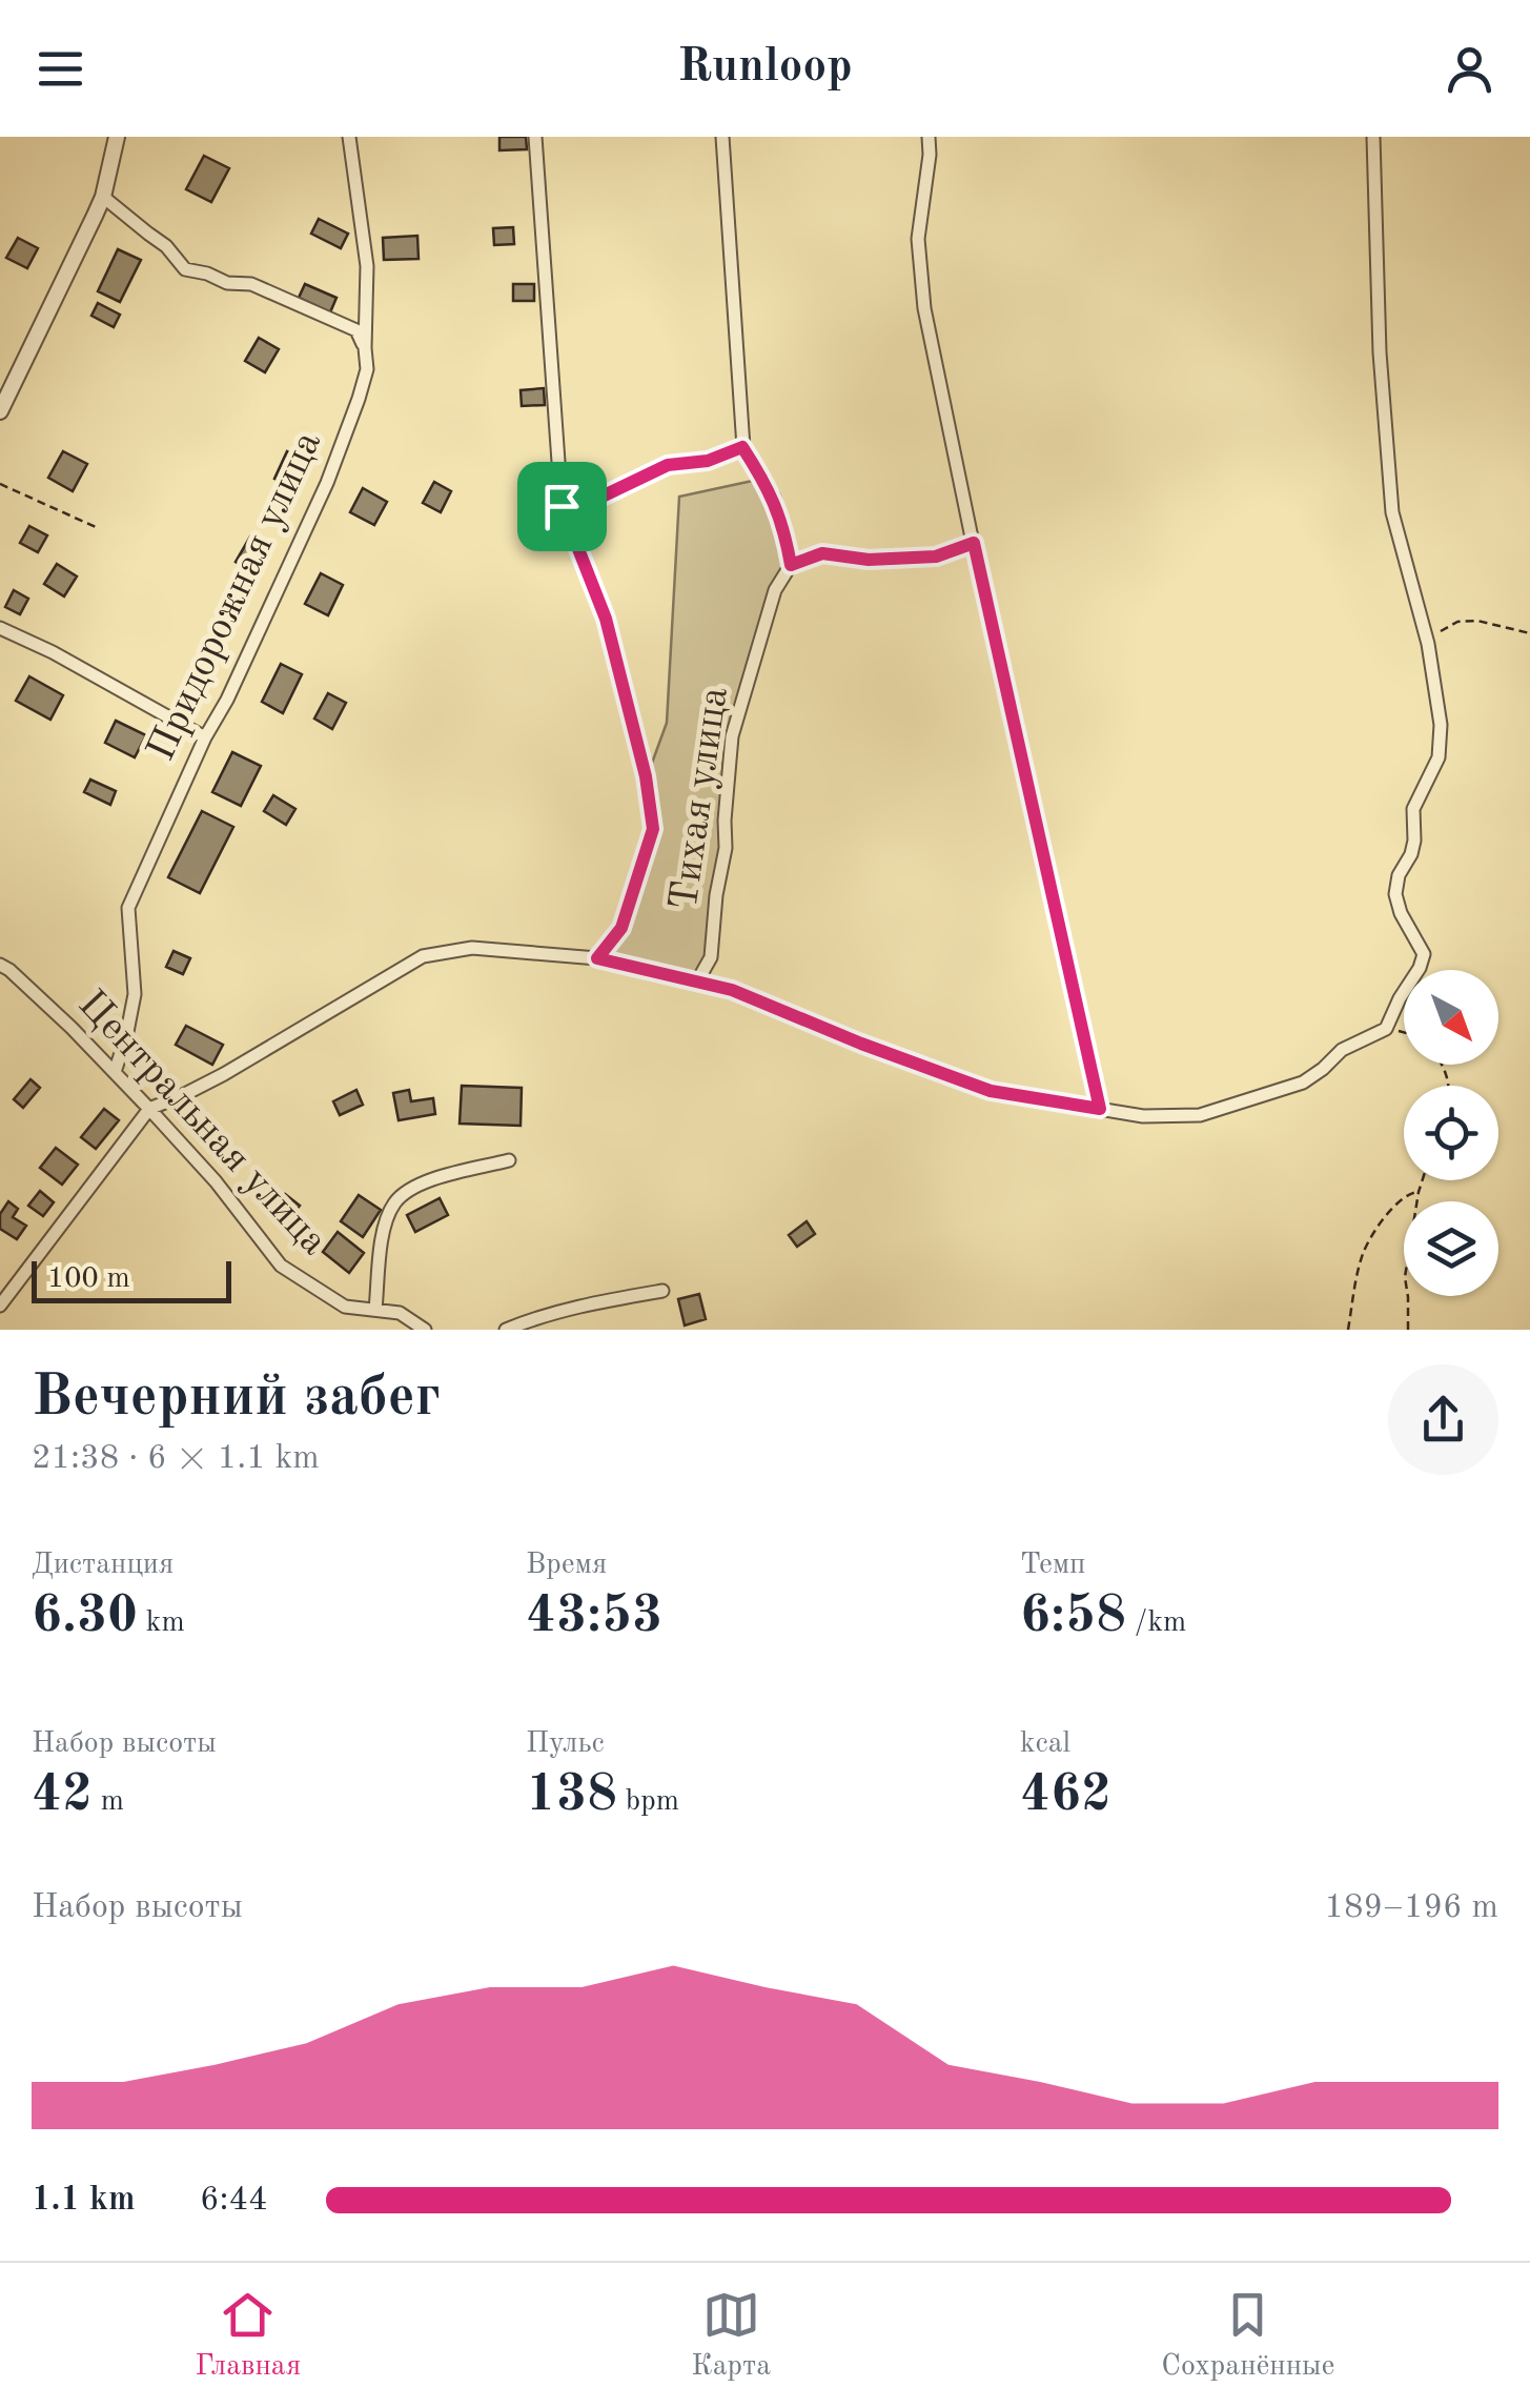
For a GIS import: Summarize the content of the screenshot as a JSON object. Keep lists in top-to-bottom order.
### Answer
{
  "streets": {
    "street": ["Придорожная улица", "Тихая улица", "Центральная улица"]
  },
  "crossings": [
    ["Придорожная улица", "Центральная улица"]
  ],
  "scale_bar": "100 m",
  "north": "bottom right",
  "page": {
    "header": "Runloop",
    "scale": "100 m",
    "heading": ["Вечерний забег", "21:38 · 6 × 1.1 km"],
    "stats": [
      ["Дистанция", "6.30 km"],
      ["Время", "43:53"],
      ["Темп", "6:58 /km"],
      ["Набор высоты", "42 m"],
      ["Пульс", "138 bpm"],
      ["kcal", "462"]
    ],
    "chart": ["Набор высоты", "189–196 m"],
    "list": [
      {
        "name": "1.1 km",
        "note": "6:44"
      }
    ],
    "tabs": ["Главная", "Карта", "Сохранённые"]
  }
}
